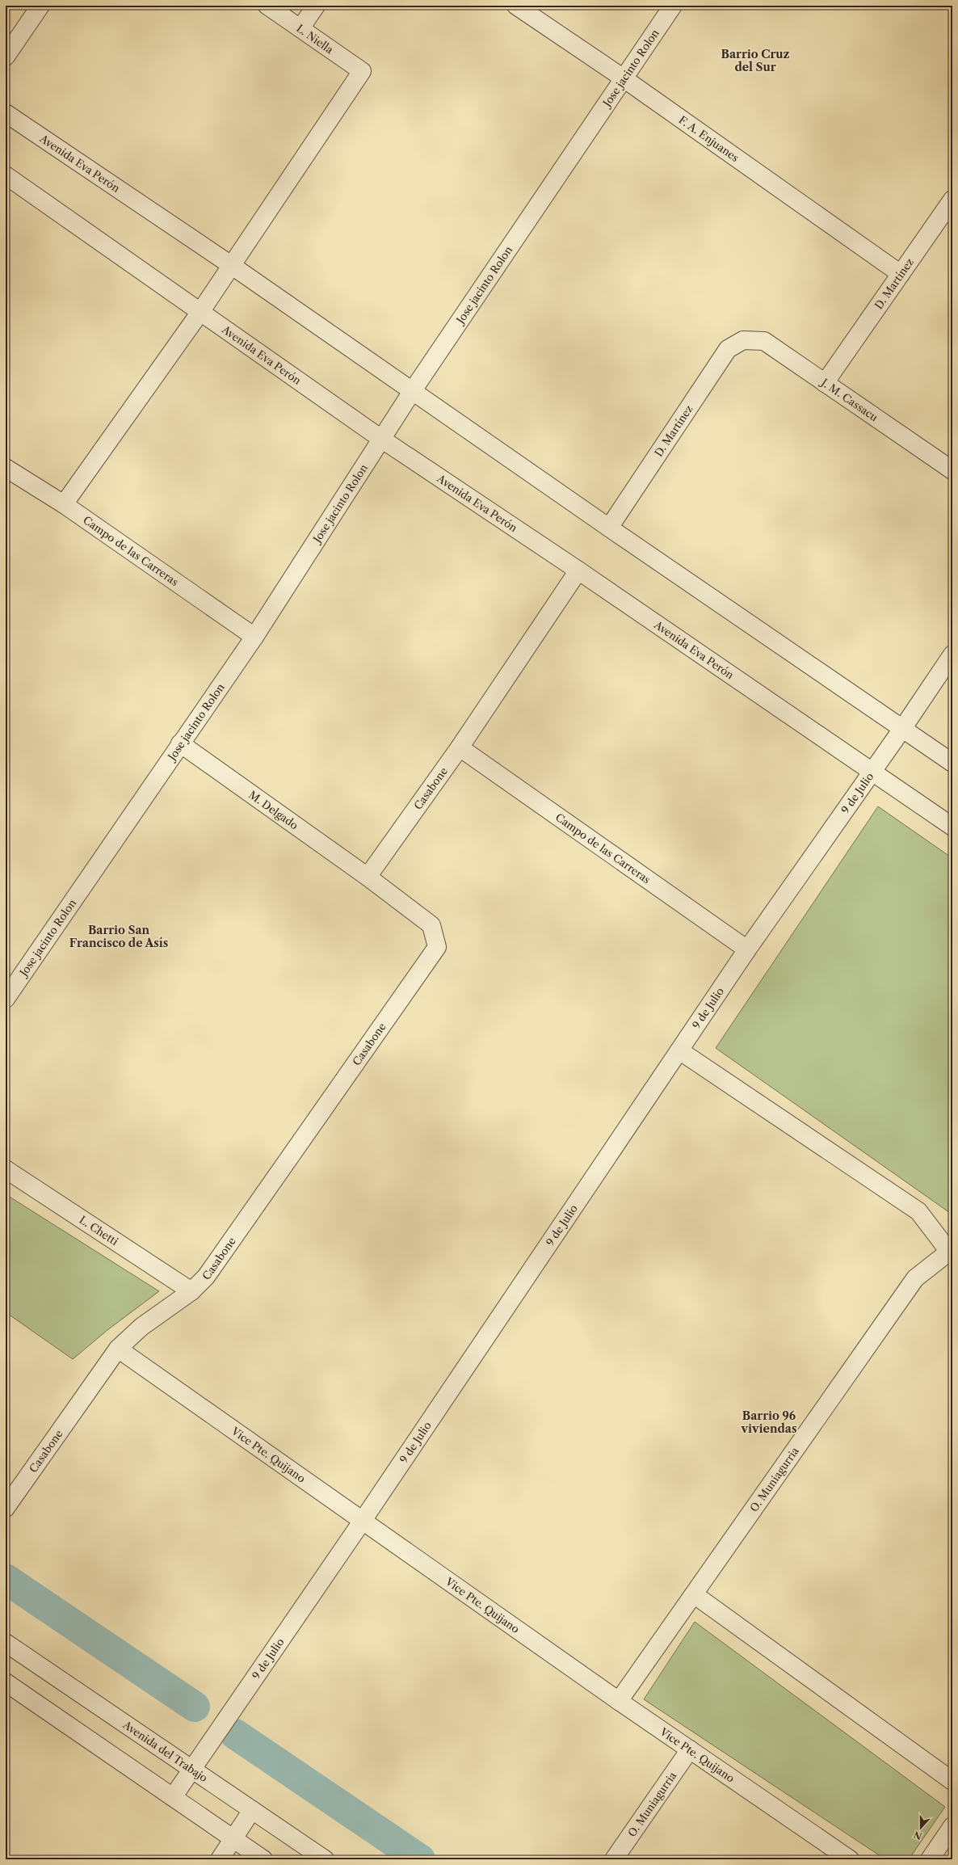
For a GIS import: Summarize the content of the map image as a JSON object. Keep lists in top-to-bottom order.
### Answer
{
  "streets": {
    "street": [
      "L. Niella",
      "Jose jacinto Rolon",
      "F. A. Enjuanes",
      "Avenida Eva Perón",
      "D. Martínez",
      "J. M. Cassacu",
      "Campo de las Carreras",
      "Casabone",
      "9 de Julio",
      "M. Delgado",
      "L. Chetti",
      "Vice Pte. Quijano",
      "O. Muniagurria",
      "Avenida del Trabajo"
    ]
  },
  "crossings": [
    ["L. Niella", "Avenida Eva Perón"],
    ["Jose jacinto Rolon", "F. A. Enjuanes"],
    ["Jose jacinto Rolon", "Avenida Eva Perón"],
    ["Jose jacinto Rolon", "Campo de las Carreras"],
    ["Jose jacinto Rolon", "M. Delgado"],
    ["F. A. Enjuanes", "D. Martínez"],
    ["Avenida Eva Perón", "D. Martínez"],
    ["Avenida Eva Perón", "Casabone"],
    ["Avenida Eva Perón", "9 de Julio"],
    ["D. Martínez", "J. M. Cassacu"],
    ["Campo de las Carreras", "Casabone"],
    ["Campo de las Carreras", "9 de Julio"],
    ["Casabone", "M. Delgado"],
    ["Casabone", "L. Chetti"],
    ["Casabone", "Vice Pte. Quijano"],
    ["9 de Julio", "Vice Pte. Quijano"],
    ["9 de Julio", "Avenida del Trabajo"],
    ["Vice Pte. Quijano", "O. Muniagurria"]
  ],
  "districts": ["Barrio Cruz del Sur", "Barrio San Francisco de Asís", "Barrio 96 viviendas"],
  "north": "bottom"
}
